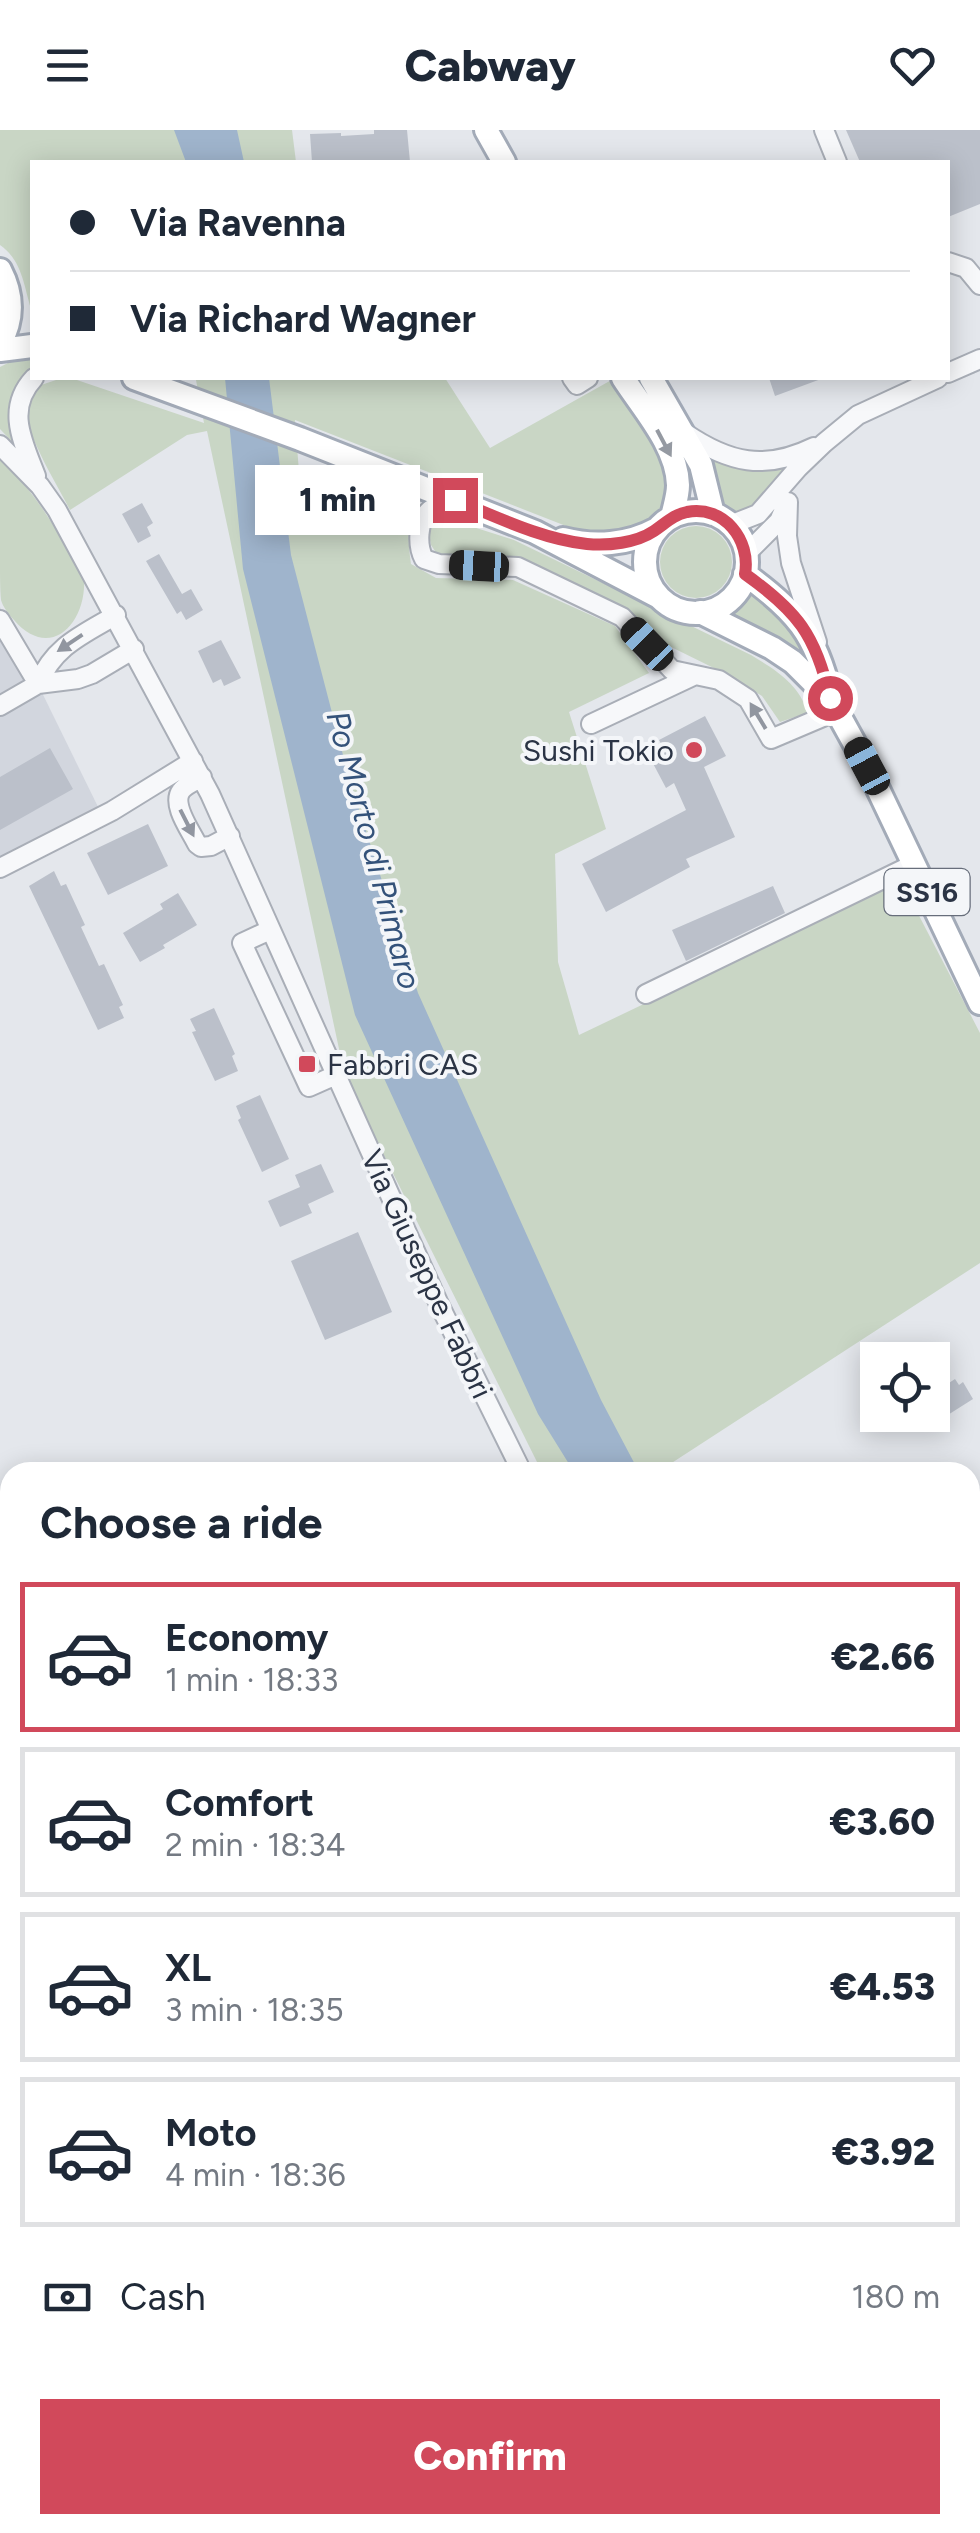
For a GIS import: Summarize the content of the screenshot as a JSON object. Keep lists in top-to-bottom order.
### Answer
{
  "streets": {
    "main road": ["SS16"],
    "street": ["Via Giuseppe Fabbri"]
  },
  "water": ["Po Morto di Primaro"],
  "places": {
    "other": ["Sushi Tokio"],
    "transit": ["Fabbri CAS"]
  },
  "page": {
    "header": "Cabway",
    "banner": ["Via Ravenna", "Via Richard Wagner"],
    "bubble": "1 min",
    "heading": "Choose a ride",
    "list": [
      {
        "name": "Economy",
        "note": "1 min · 18:33",
        "value": "€2.66"
      },
      {
        "name": "Comfort",
        "note": "2 min · 18:34",
        "value": "€3.60"
      },
      {
        "name": "XL",
        "note": "3 min · 18:35",
        "value": "€4.53"
      },
      {
        "name": "Moto",
        "note": "4 min · 18:36",
        "value": "€3.92"
      }
    ],
    "pay": ["Cash", "180 m"],
    "buttons": "Confirm"
  }
}
